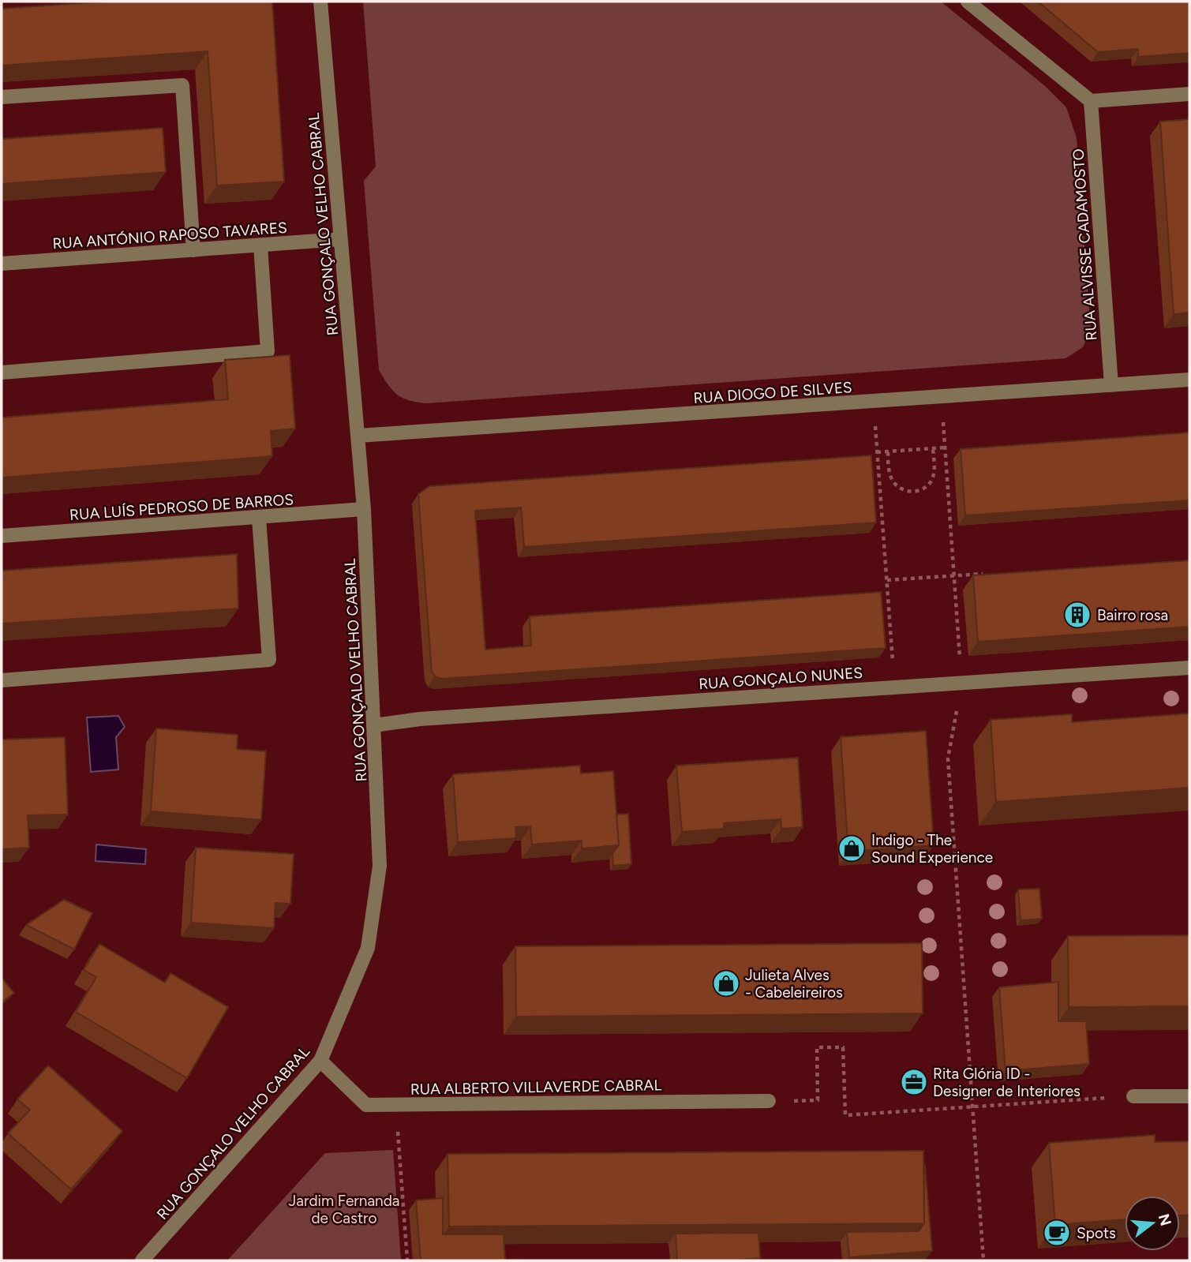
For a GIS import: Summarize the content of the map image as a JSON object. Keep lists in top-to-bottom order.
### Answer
{
  "streets": {
    "street": [
      "RUA GONÇALO VELHO CABRAL",
      "RUA ANTÓNIO RAPOSO TAVARES",
      "RUA ALVISSE CADAMOSTO",
      "RUA DIOGO DE SILVES",
      "RUA LUÍS PEDROSO DE BARROS",
      "RUA GONÇALO NUNES",
      "RUA ALBERTO VILLAVERDE CABRAL"
    ]
  },
  "crossings": [
    ["RUA GONÇALO VELHO CABRAL", "RUA ANTÓNIO RAPOSO TAVARES"],
    ["RUA GONÇALO VELHO CABRAL", "RUA DIOGO DE SILVES"],
    ["RUA GONÇALO VELHO CABRAL", "RUA LUÍS PEDROSO DE BARROS"],
    ["RUA GONÇALO VELHO CABRAL", "RUA GONÇALO NUNES"],
    ["RUA GONÇALO VELHO CABRAL", "RUA ALBERTO VILLAVERDE CABRAL"],
    ["RUA ALVISSE CADAMOSTO", "RUA DIOGO DE SILVES"]
  ],
  "parks": ["Jardim Fernanda de Castro"],
  "places": {
    "building": ["Bairro rosa"],
    "shop": ["Indigo - The Sound Experience", "Julieta Alves - Cabeleireiros"],
    "office": ["Rita Glória ID - Designer de Interiores"],
    "cafe": ["Spots"]
  },
  "north": "right"
}
